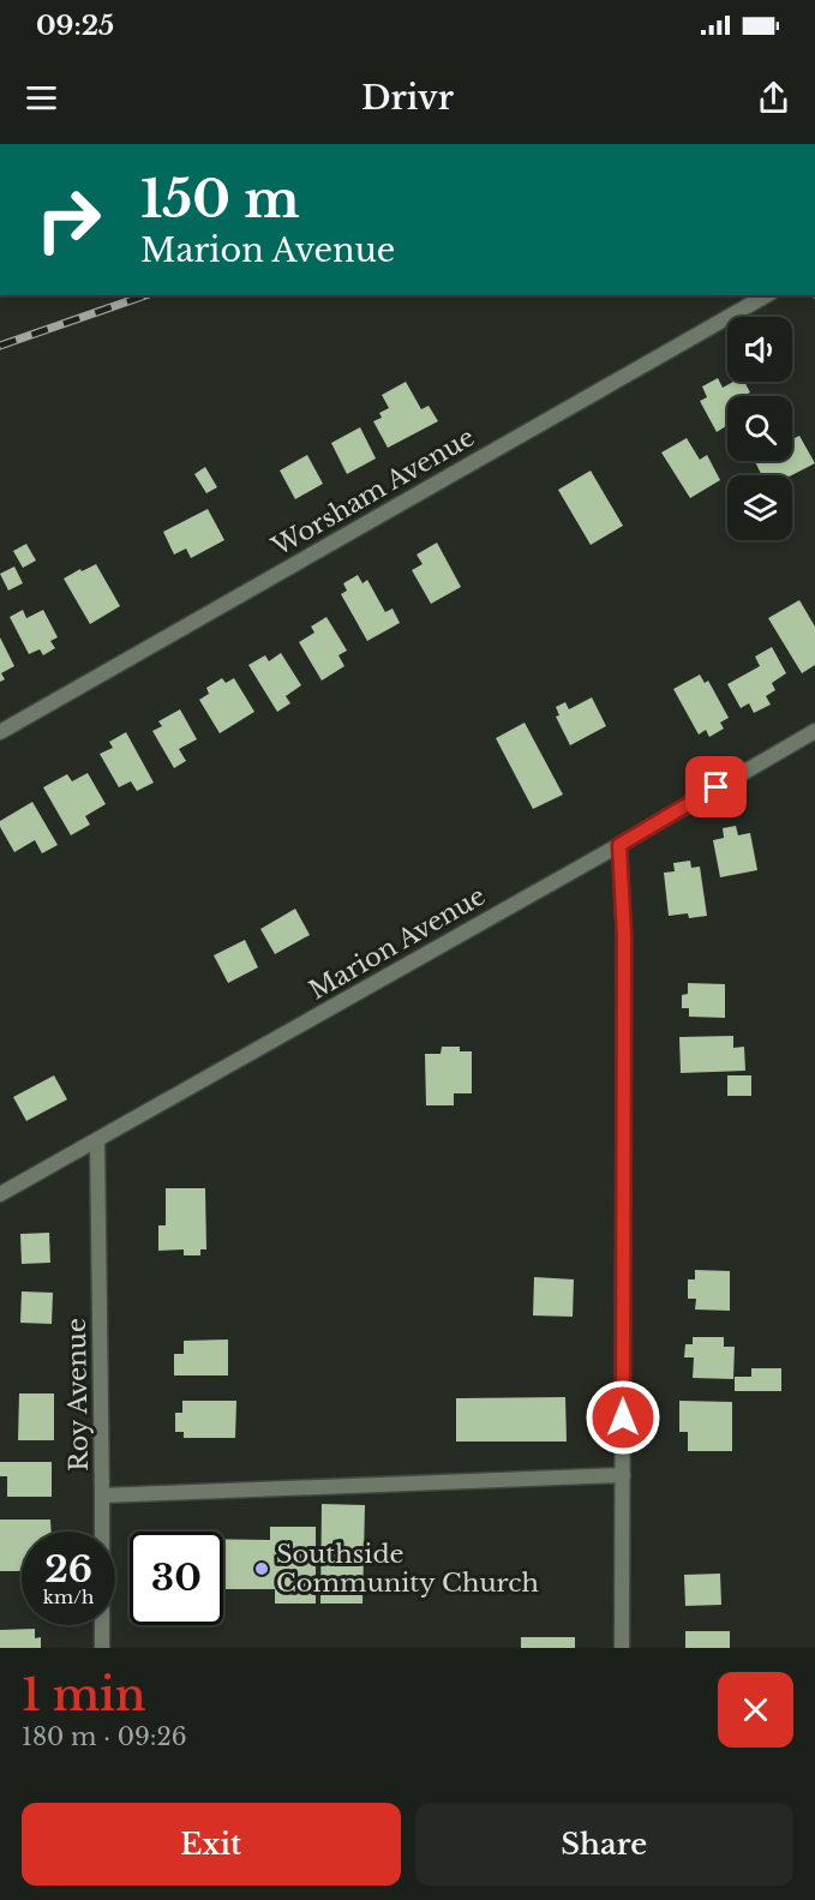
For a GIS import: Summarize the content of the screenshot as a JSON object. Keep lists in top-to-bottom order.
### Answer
{
  "streets": {
    "street": ["Worsham Avenue", "Marion Avenue", "Roy Avenue"]
  },
  "crossings": [
    ["Marion Avenue", "Roy Avenue"]
  ],
  "places": ["Southside Community Church"],
  "page": {
    "status": "09:25",
    "header": "Drivr",
    "turn": ["150 m", "Marion Avenue"],
    "speed": "26 km/h",
    "limit": "30",
    "heading": ["1 min", "180 m · 09:26"],
    "buttons": ["Exit", "Share"]
  }
}
